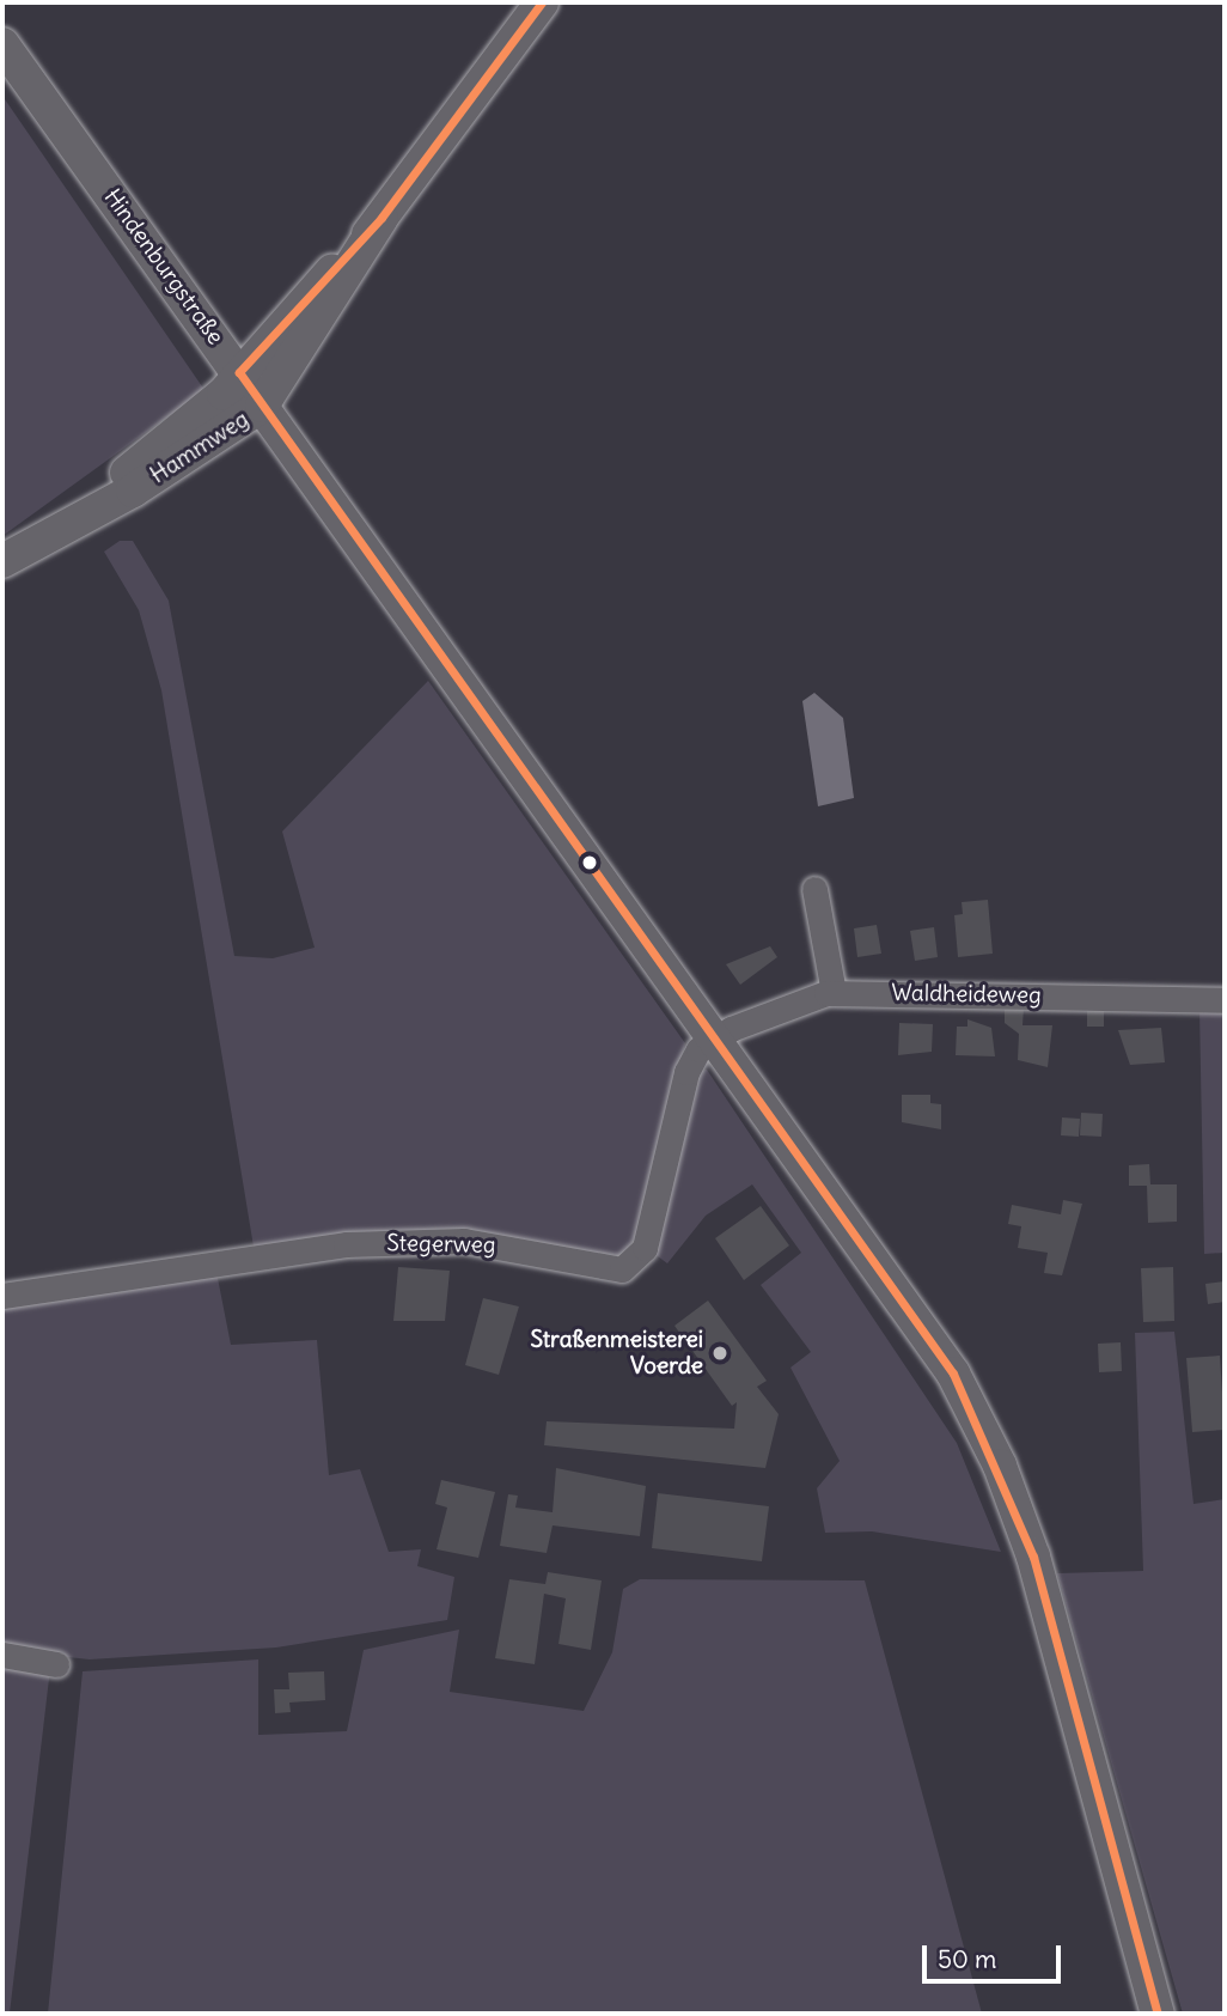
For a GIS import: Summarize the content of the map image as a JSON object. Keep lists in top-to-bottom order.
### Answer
{
  "streets": {
    "main road": ["Hindenburgstraße", "Hammweg"],
    "street": ["Waldheideweg", "Stegerweg"]
  },
  "crossings": [
    ["Hindenburgstraße", "Hammweg"],
    ["Hindenburgstraße", "Waldheideweg"],
    ["Hindenburgstraße", "Stegerweg"],
    ["Waldheideweg", "Stegerweg"]
  ],
  "places": ["Straßenmeisterei Voerde"],
  "scale_bar": "50 m"
}
